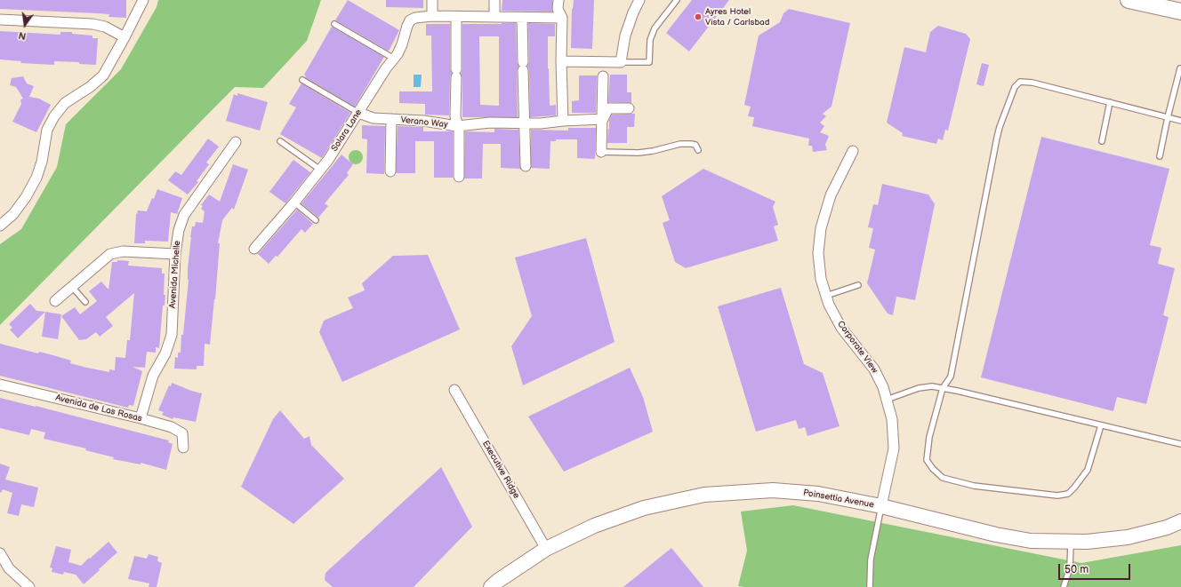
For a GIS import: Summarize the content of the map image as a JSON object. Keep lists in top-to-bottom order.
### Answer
{
  "streets": {
    "main road": ["Poinsettia Avenue"],
    "street": [
      "Verano Way",
      "Solara Lane",
      "Avenida Michelle",
      "Corporate View",
      "Avenida de Las Rosas",
      "Executive Ridge"
    ]
  },
  "crossings": [
    ["Verano Way", "Solara Lane"],
    ["Avenida Michelle", "Avenida de Las Rosas"],
    ["Corporate View", "Poinsettia Avenue"],
    ["Executive Ridge", "Poinsettia Avenue"]
  ],
  "places": ["Ayres Hotel Vista / Carlsbad"],
  "scale_bar": "50 m",
  "north": "bottom"
}
